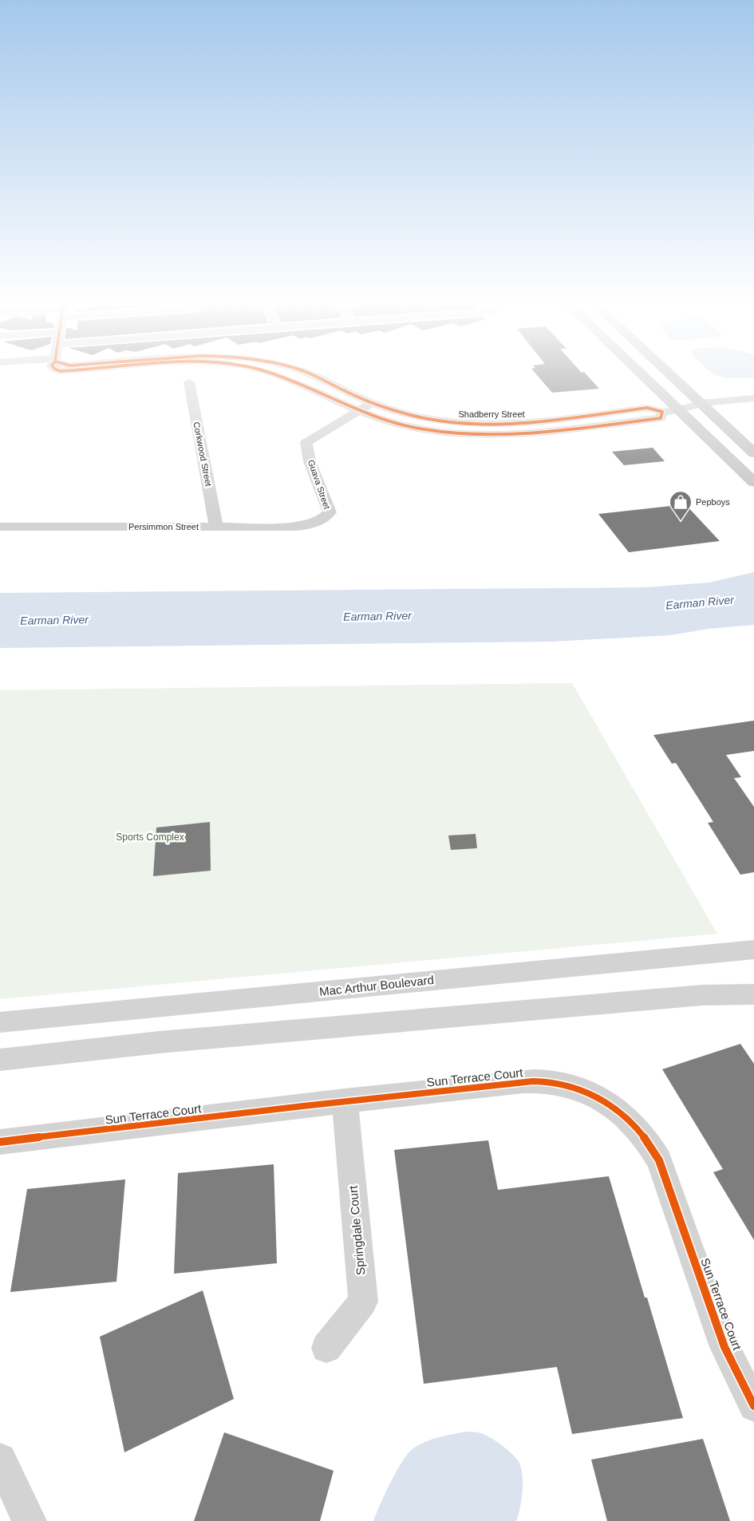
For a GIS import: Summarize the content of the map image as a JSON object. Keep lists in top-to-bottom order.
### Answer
{
  "streets": {
    "street": [
      "Shadberry Street",
      "Corkwood Street",
      "Guava Street",
      "Persimmon Street",
      "Mac Arthur Boulevard",
      "Sun Terrace Court",
      "Springdale Court"
    ]
  },
  "crossings": [
    ["Shadberry Street", "Guava Street"],
    ["Corkwood Street", "Persimmon Street"],
    ["Guava Street", "Persimmon Street"],
    ["Sun Terrace Court", "Springdale Court"]
  ],
  "water": ["Earman River"],
  "parks": ["Sports Complex"],
  "places": {
    "shop": ["Pepboys"]
  }
}
